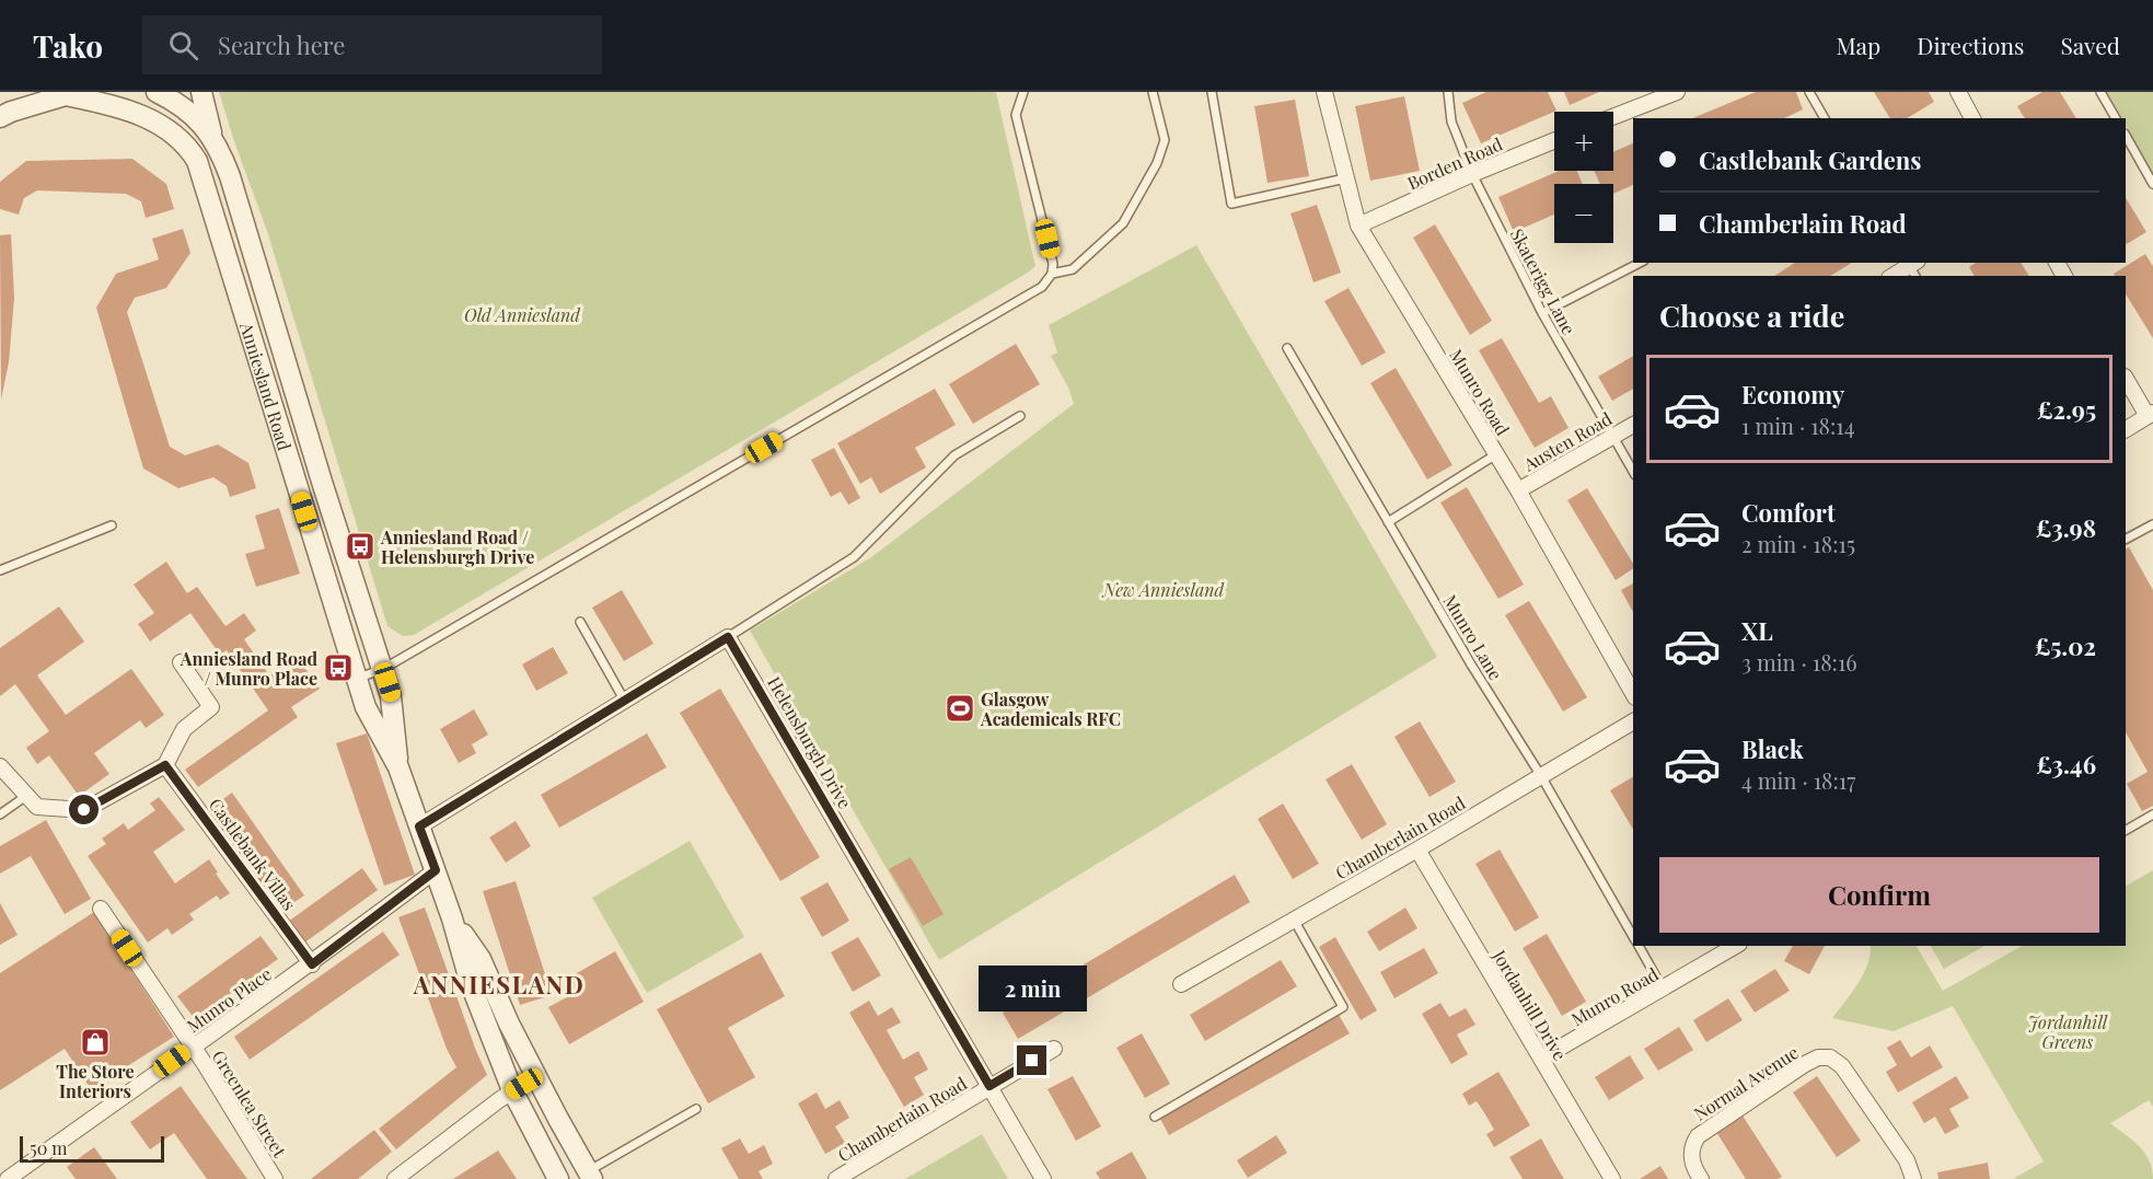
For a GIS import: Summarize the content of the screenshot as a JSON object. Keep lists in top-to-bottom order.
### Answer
{
  "streets": {
    "street": [
      "Borden Road",
      "Anniesland Road",
      "Munro Road",
      "Austen Road",
      "Helensburgh Drive",
      "Chamberlain Road",
      "Castlebank Villas",
      "Munro Place",
      "Jordanhill Drive",
      "Normal Avenue",
      "Greenlea Street"
    ],
    "lane": ["Skaterigg Lane", "Munro Lane"]
  },
  "crossings": [
    ["Borden Road", "Skaterigg Lane"],
    ["Borden Road", "Munro Road"],
    ["Skaterigg Lane", "Austen Road"],
    ["Anniesland Road", "Munro Place"],
    ["Munro Road", "Austen Road"],
    ["Munro Road", "Munro Lane"],
    ["Munro Road", "Jordanhill Drive"],
    ["Munro Lane", "Chamberlain Road"],
    ["Helensburgh Drive", "Chamberlain Road"],
    ["Chamberlain Road", "Jordanhill Drive"],
    ["Castlebank Villas", "Munro Place"],
    ["Munro Place", "Greenlea Street"]
  ],
  "districts": ["ANNIESLAND"],
  "parks": ["Old Anniesland", "New Anniesland", "Jordanhill Greens"],
  "places": {
    "bus stop": ["Anniesland Road / Helensburgh Drive", "Anniesland Road / Munro Place"],
    "sports": ["Glasgow Academicals RFC"],
    "shop": ["The Store Interiors"]
  },
  "scale_bar": "50 m",
  "page": {
    "header": "Tako",
    "search": "Search here",
    "nav": ["Map", "Directions", "Saved"],
    "map_buttons": ["+", "−"],
    "banner": ["Castlebank Gardens", "Chamberlain Road"],
    "heading": "Choose a ride",
    "list": [
      {
        "name": "Economy",
        "note": "1 min · 18:14",
        "value": "£2.95"
      },
      {
        "name": "Comfort",
        "note": "2 min · 18:15",
        "value": "£3.98"
      },
      {
        "name": "XL",
        "note": "3 min · 18:16",
        "value": "£5.02"
      },
      {
        "name": "Black",
        "note": "4 min · 18:17",
        "value": "£3.46"
      }
    ],
    "buttons": "Confirm",
    "bubble": "2 min",
    "scale": "50 m"
  }
}
